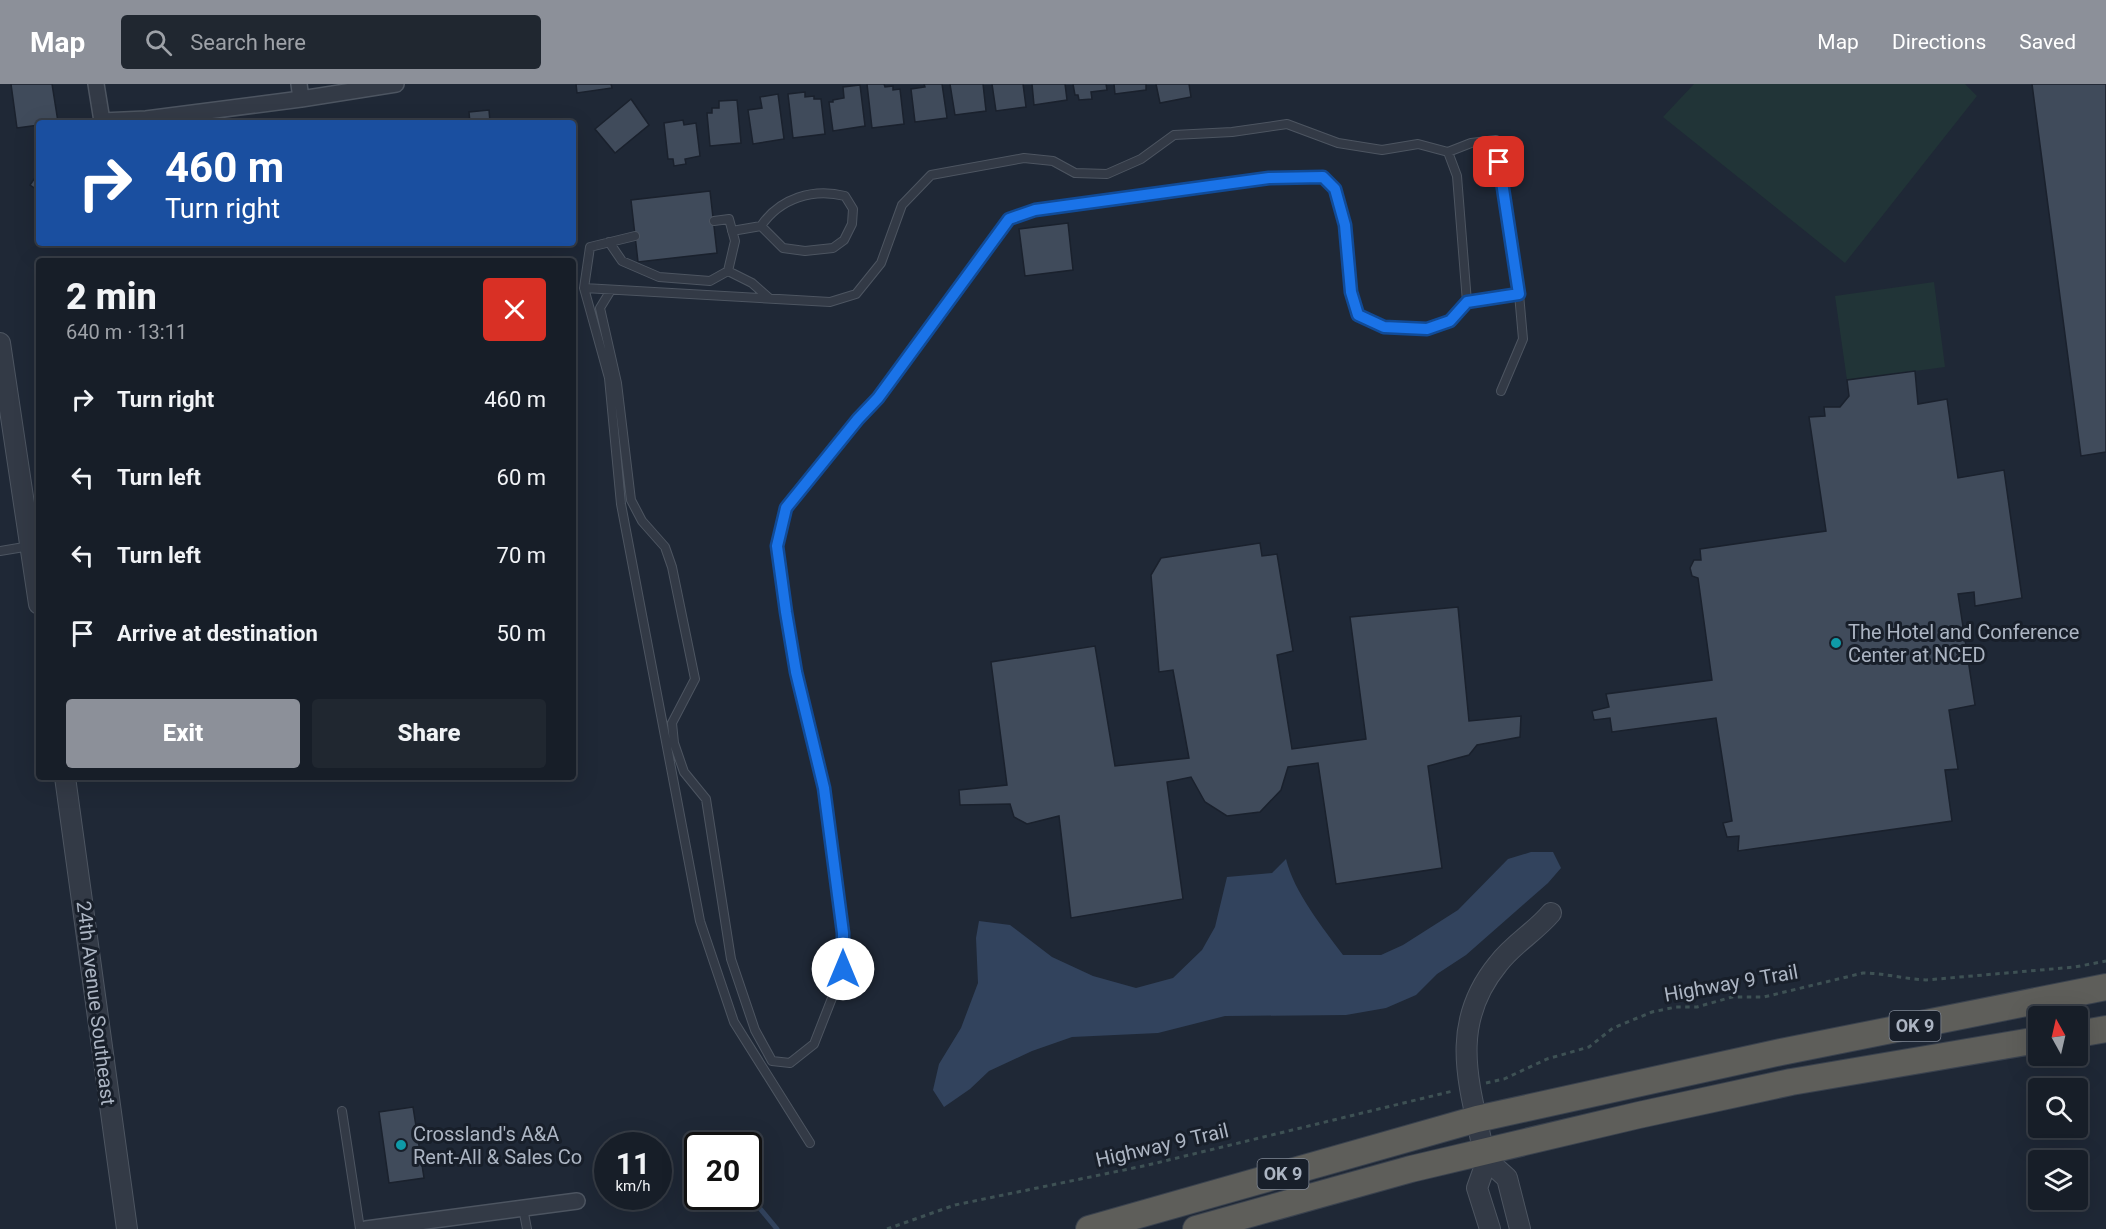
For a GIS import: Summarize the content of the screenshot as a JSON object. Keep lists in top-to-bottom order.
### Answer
{
  "streets": {
    "highway": ["OK 9"],
    "street": ["24th Avenue Southeast"],
    "path": ["Highway 9 Trail"]
  },
  "places": ["The Hotel and Conference Center at NCED", "Crossland's A&A Rent-All & Sales Co"],
  "north": "top",
  "page": {
    "header": "Map",
    "search": "Search here",
    "nav": ["Map", "Directions", "Saved"],
    "turn": ["460 m", "Turn right"],
    "heading": ["2 min", "640 m · 13:11"],
    "list": [
      {
        "name": "Turn right",
        "value": "460 m"
      },
      {
        "name": "Turn left",
        "value": "60 m"
      },
      {
        "name": "Turn left",
        "value": "70 m"
      },
      {
        "name": "Arrive at destination",
        "value": "50 m"
      }
    ],
    "buttons": ["Exit", "Share"],
    "speed": "11 km/h",
    "limit": "20"
  }
}
